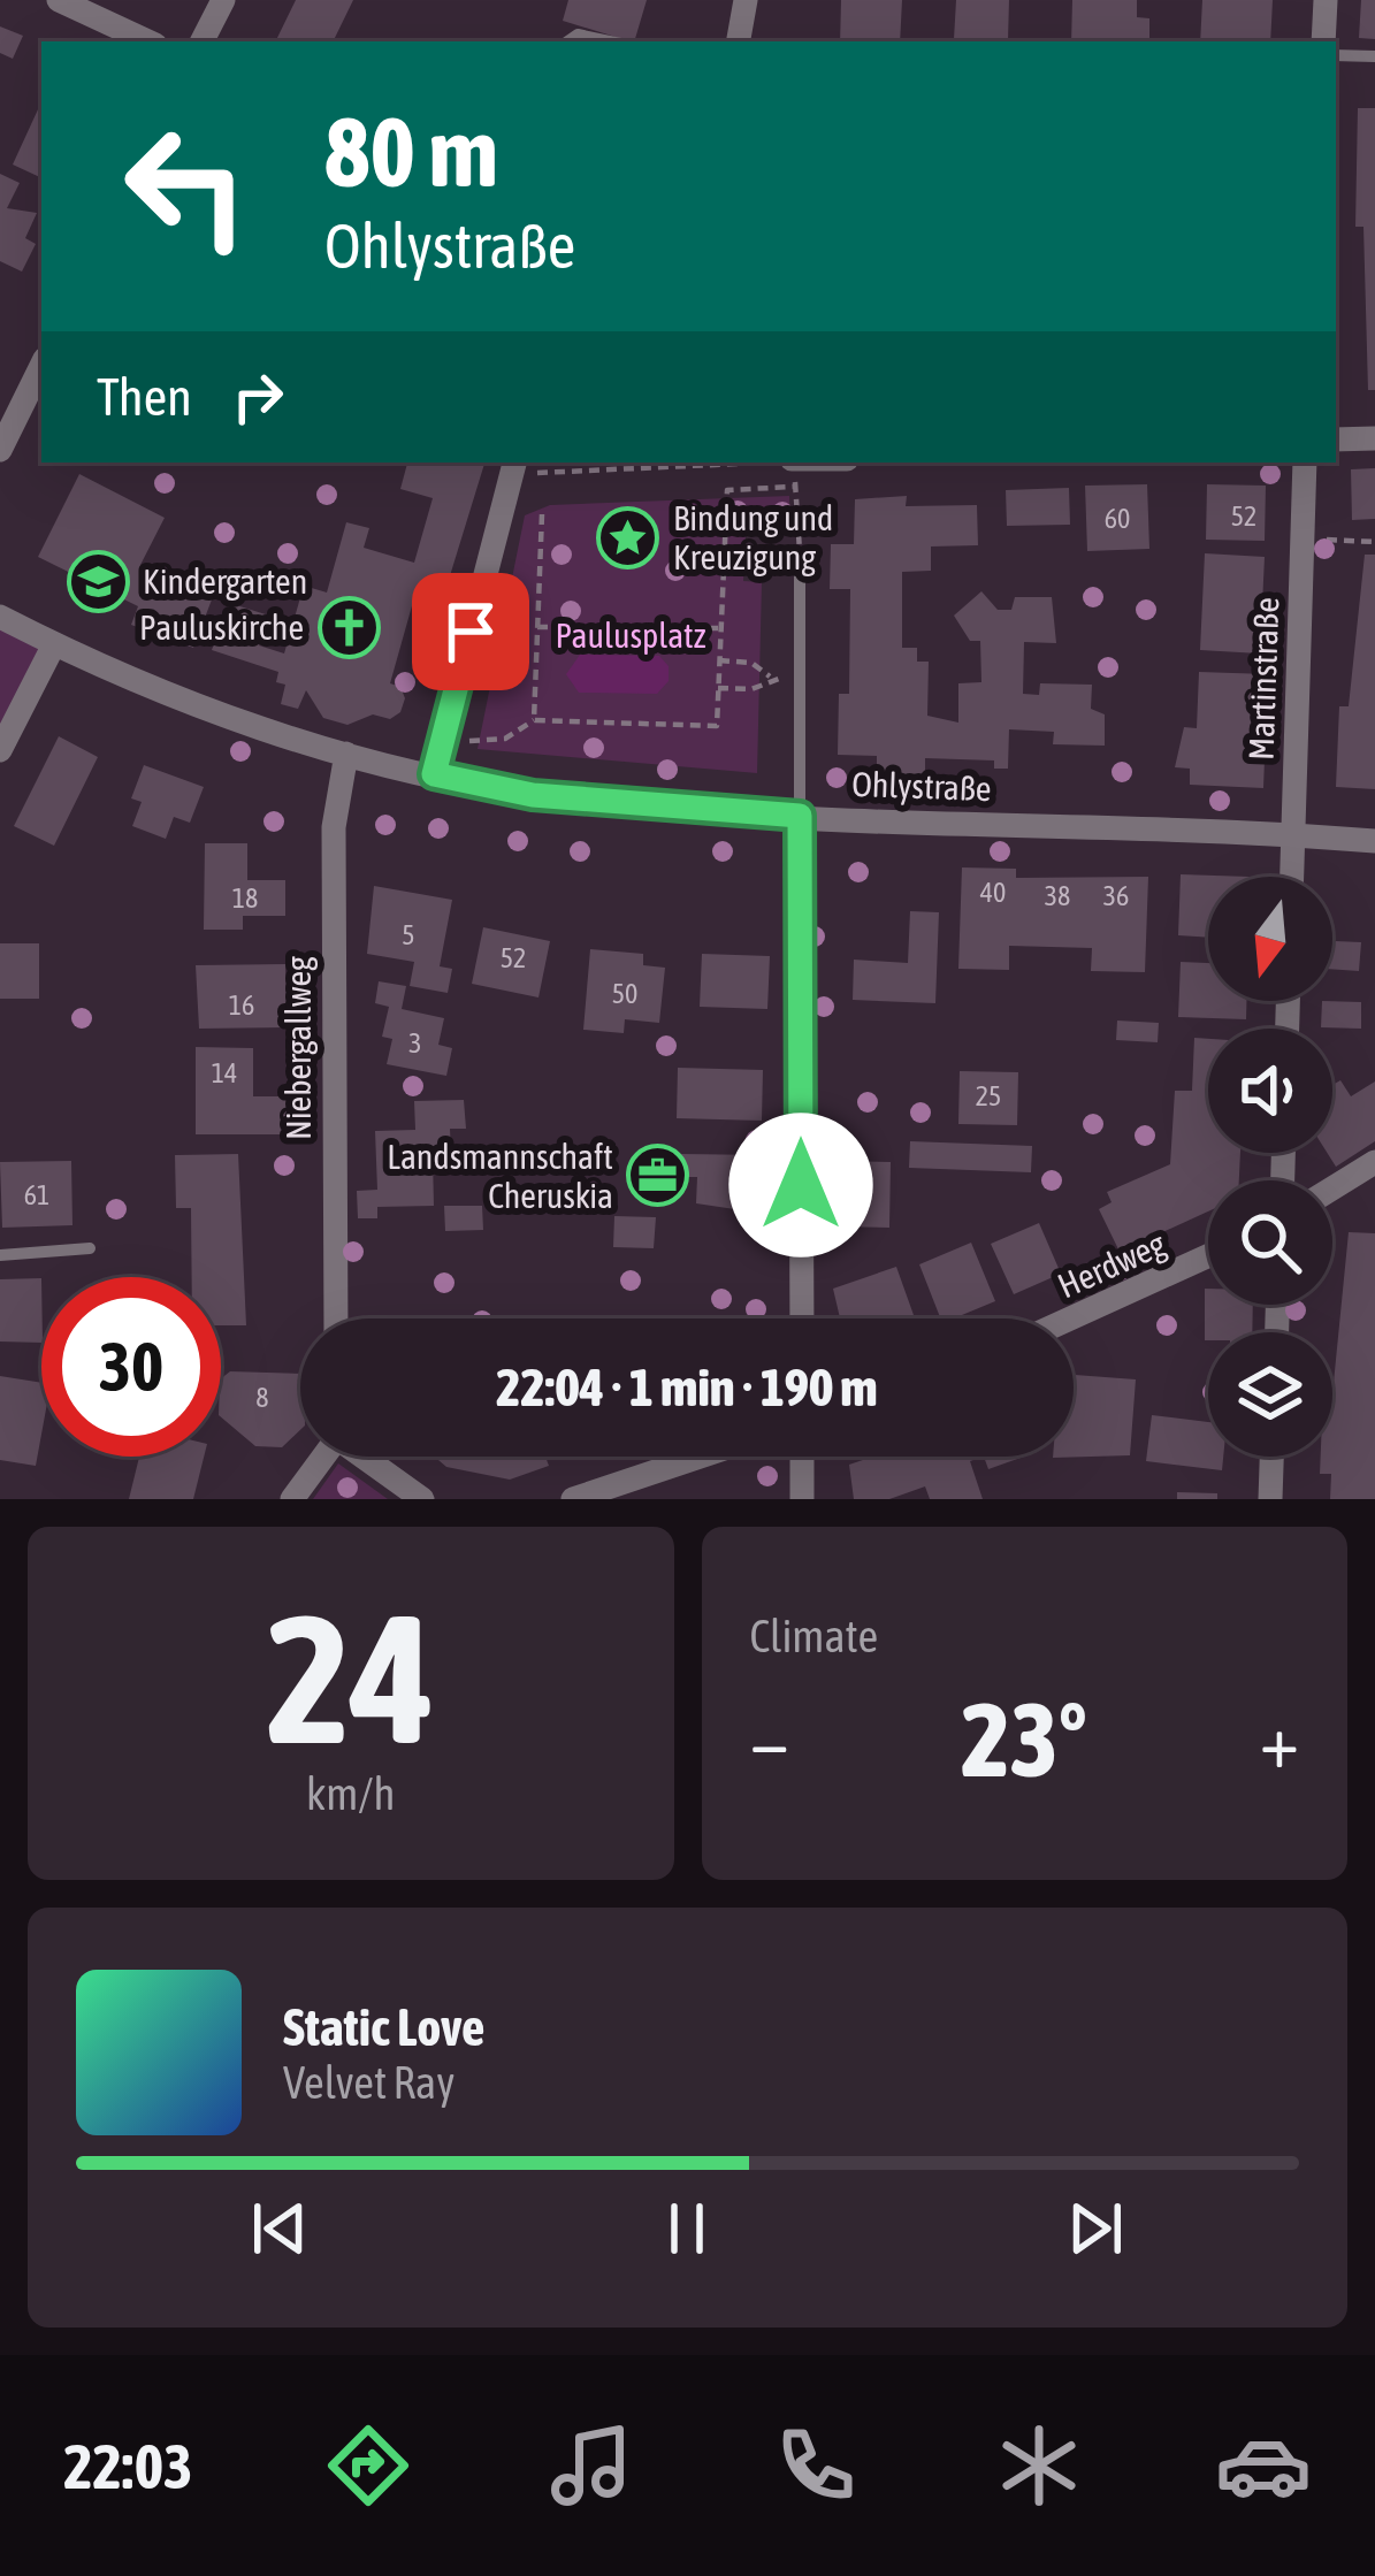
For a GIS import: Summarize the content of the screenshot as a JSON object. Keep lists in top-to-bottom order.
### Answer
{
  "streets": {
    "street": [
      "Martinstraße",
      "Ohlystraße",
      "Niebergallweg",
      "Herdweg"
    ]
  },
  "crossings": [
    ["Martinstraße", "Ohlystraße"],
    ["Ohlystraße", "Niebergallweg"]
  ],
  "parks": ["Paulusplatz"],
  "places": {
    "place": ["Bindung und Kreuzigung"],
    "school or university": ["Kindergarten"],
    "church": ["Pauluskirche"],
    "office": ["Landsmannschaft Cheruskia"]
  },
  "house_numbers": [
    "52",
    "60",
    "40",
    "38",
    "36",
    "18",
    "5",
    "52",
    "50",
    "16",
    "3",
    "14",
    "25",
    "61",
    "8"
  ],
  "north": "bottom",
  "page": {
    "turn": ["80 m", "Ohlystraße"],
    "then": "Then",
    "limit": "30",
    "trip": "22:04 · 1 min · 190 m",
    "tile": [
      ["24", "km/h"],
      "Climate"
    ],
    "heat": ["−", "23°", "+"],
    "song": ["Static Love", "Velvet Ray"],
    "tabs": "22:03"
  }
}
